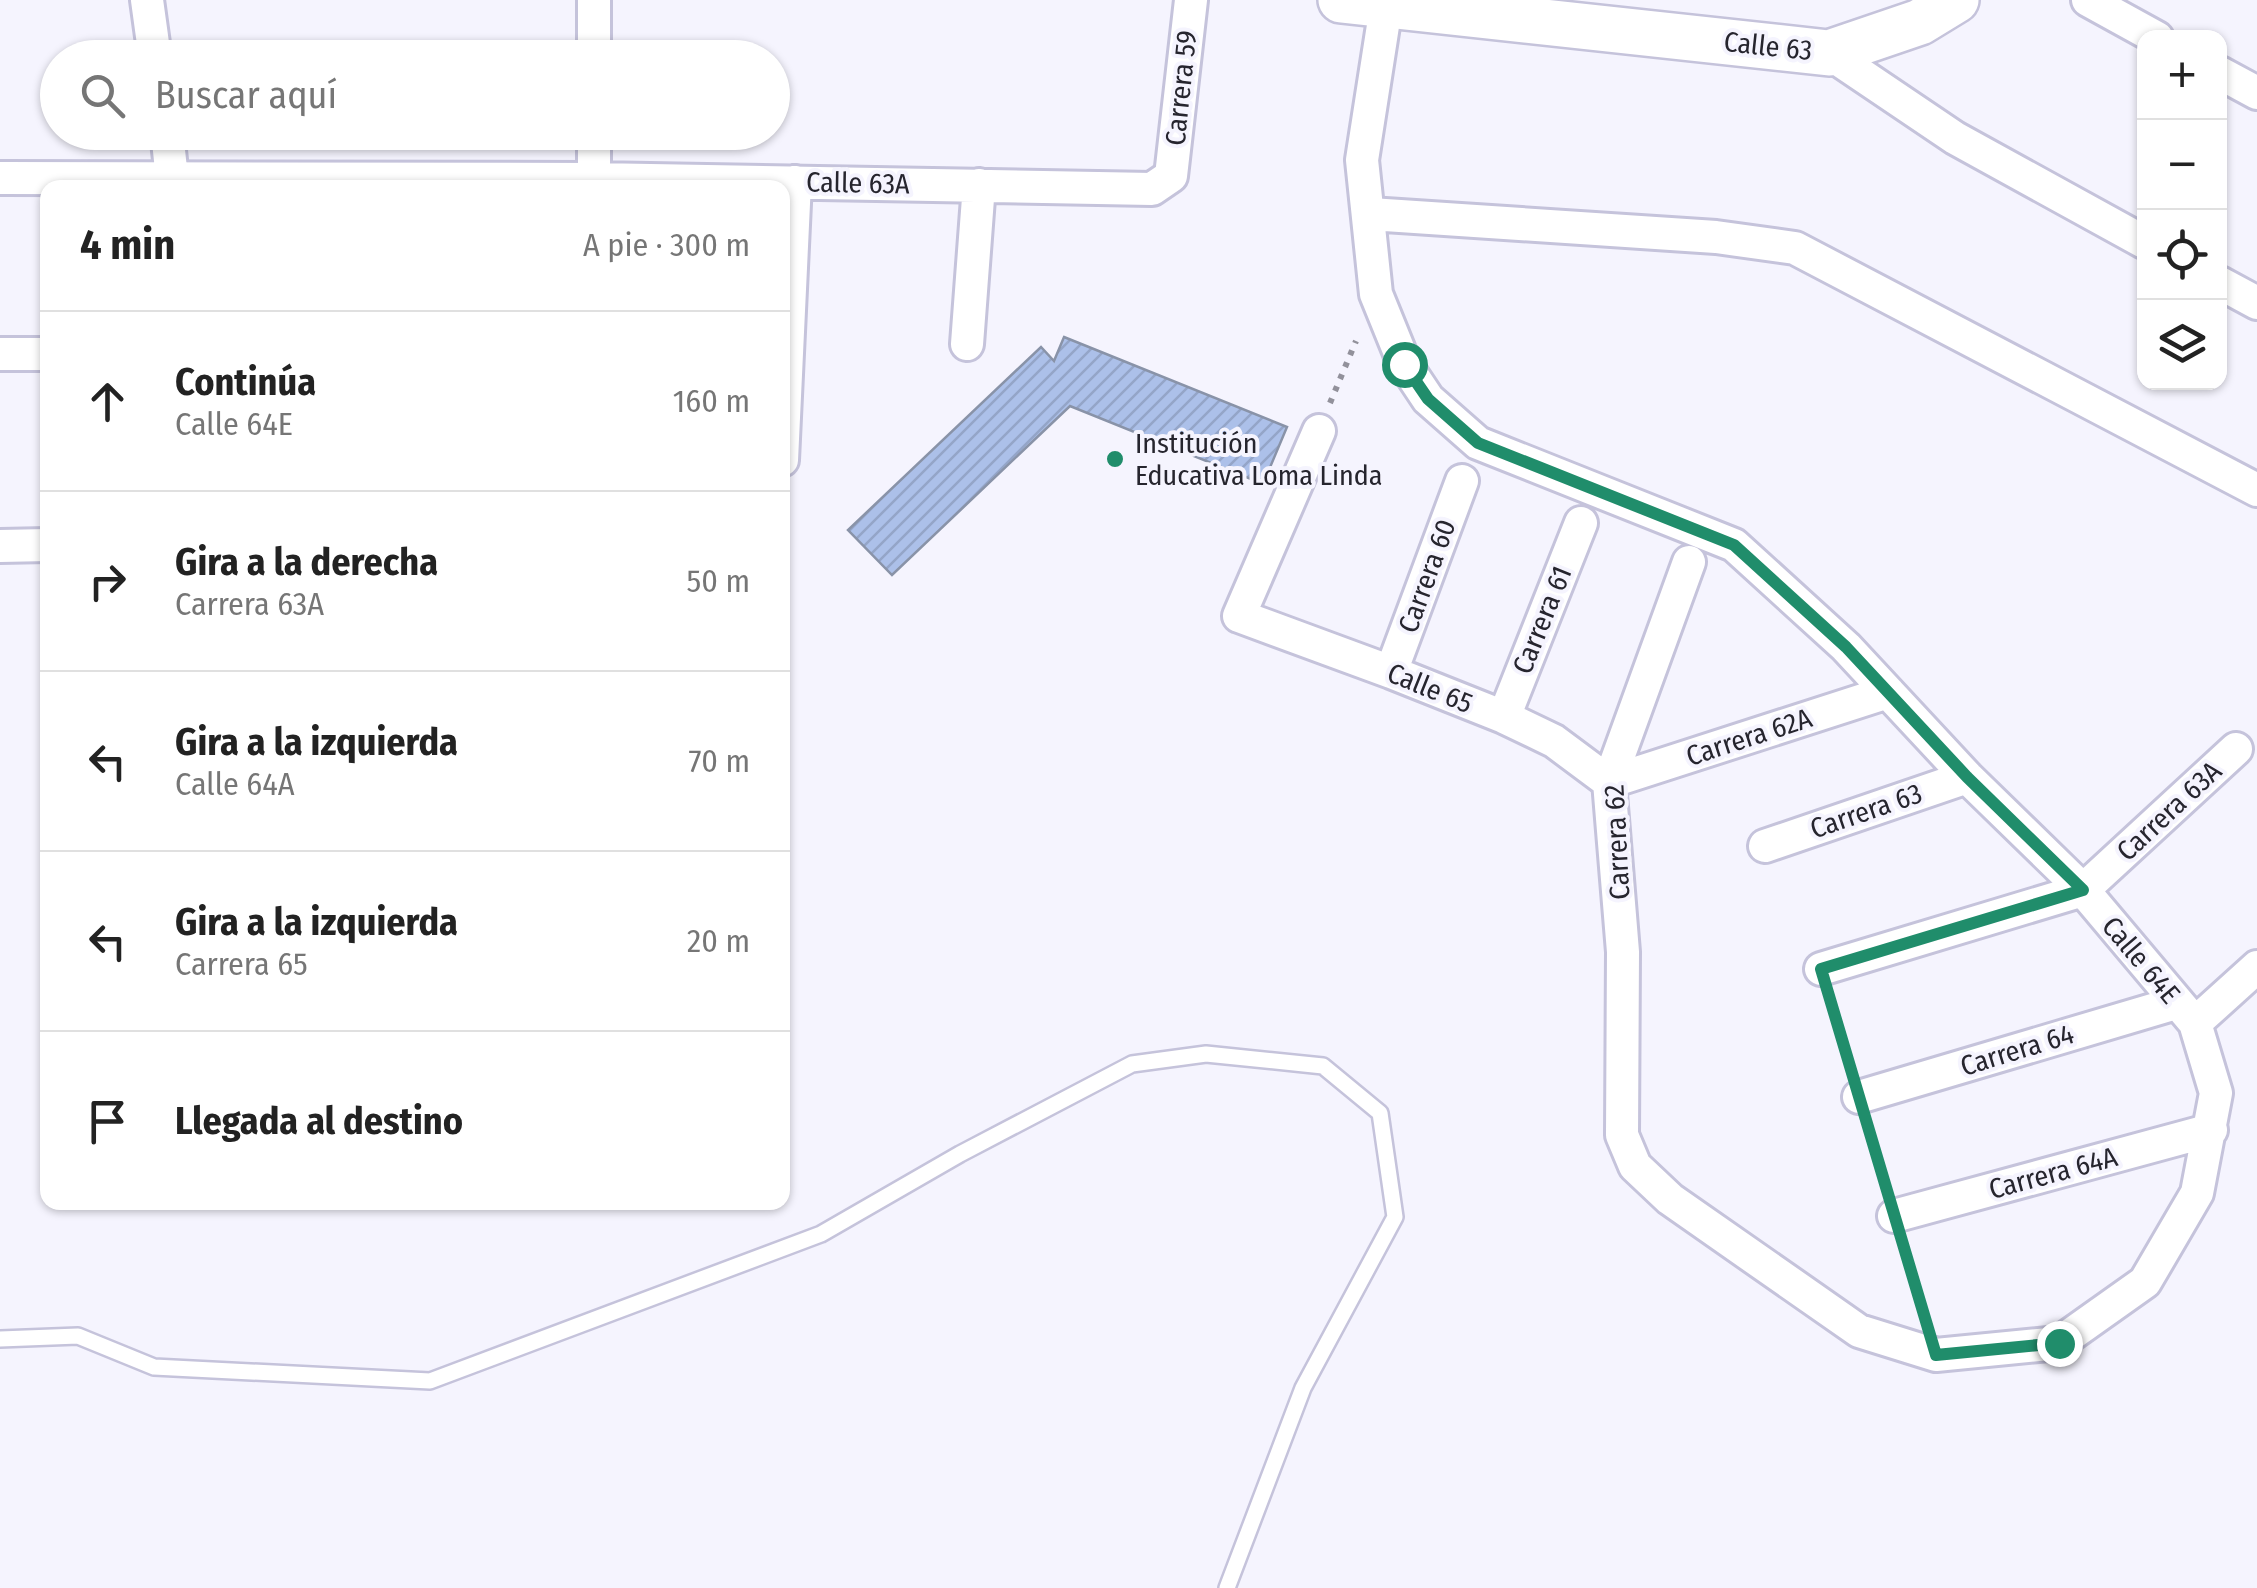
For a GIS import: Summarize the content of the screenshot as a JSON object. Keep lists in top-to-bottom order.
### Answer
{
  "streets": {
    "street": [
      "Calle 63",
      "Carrera 59",
      "Calle 63A",
      "Carrera 60",
      "Carrera 61",
      "Calle 65",
      "Carrera 62A",
      "Carrera 63",
      "Carrera 63A",
      "Carrera 62",
      "Calle 64E",
      "Carrera 64",
      "Carrera 64A"
    ]
  },
  "crossings": [
    ["Calle 63", "Calle 64E"],
    ["Carrera 59", "Calle 63A"],
    ["Carrera 60", "Calle 65"],
    ["Carrera 61", "Calle 65"],
    ["Calle 65", "Carrera 62A"],
    ["Calle 65", "Carrera 62"],
    ["Carrera 62A", "Carrera 62"],
    ["Carrera 62A", "Calle 64E"],
    ["Carrera 63", "Calle 64E"],
    ["Carrera 63A", "Calle 64E"],
    ["Calle 64E", "Carrera 64"]
  ],
  "places": ["Institución Educativa Loma Linda"],
  "page": {
    "map_buttons": ["+", "−"],
    "search": "Buscar aquí",
    "heading": ["4 min", "A pie · 300 m"],
    "list": [
      ["Continúa", "Calle 64E", "160 m"],
      ["Gira a la derecha", "Carrera 63A", "50 m"],
      ["Gira a la izquierda", "Calle 64A", "70 m"],
      ["Gira a la izquierda", "Carrera 65", "20 m"],
      "Llegada al destino"
    ]
  }
}
